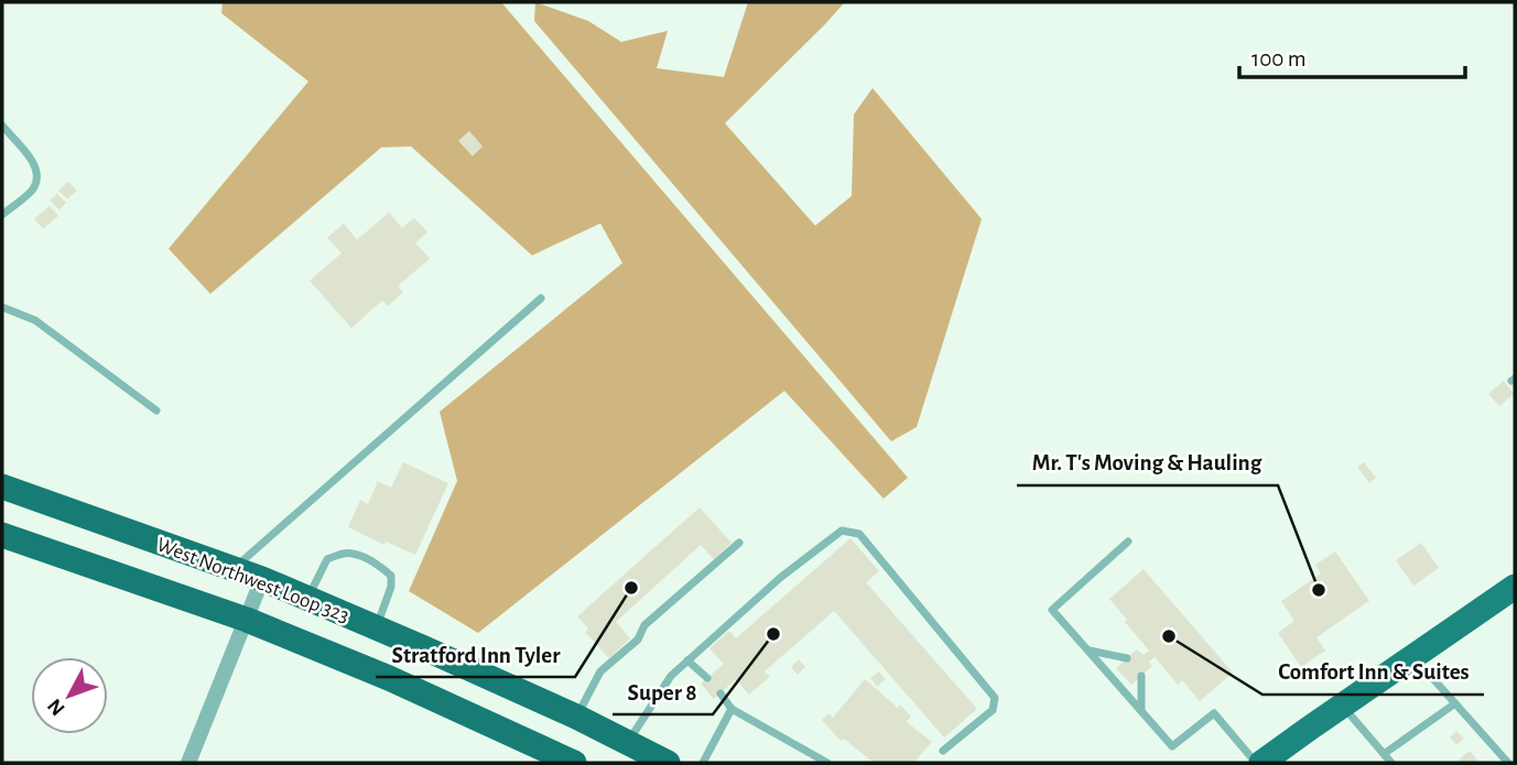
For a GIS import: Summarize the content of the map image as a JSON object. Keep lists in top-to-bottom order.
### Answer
{
  "streets": {
    "highway": ["West Northwest Loop 323"]
  },
  "places": [
    "Stratford Inn Tyler",
    "Mr. T's Moving & Hauling",
    "Super 8",
    "Comfort Inn & Suites"
  ],
  "scale_bar": "100 m",
  "north": "bottom left"
}
